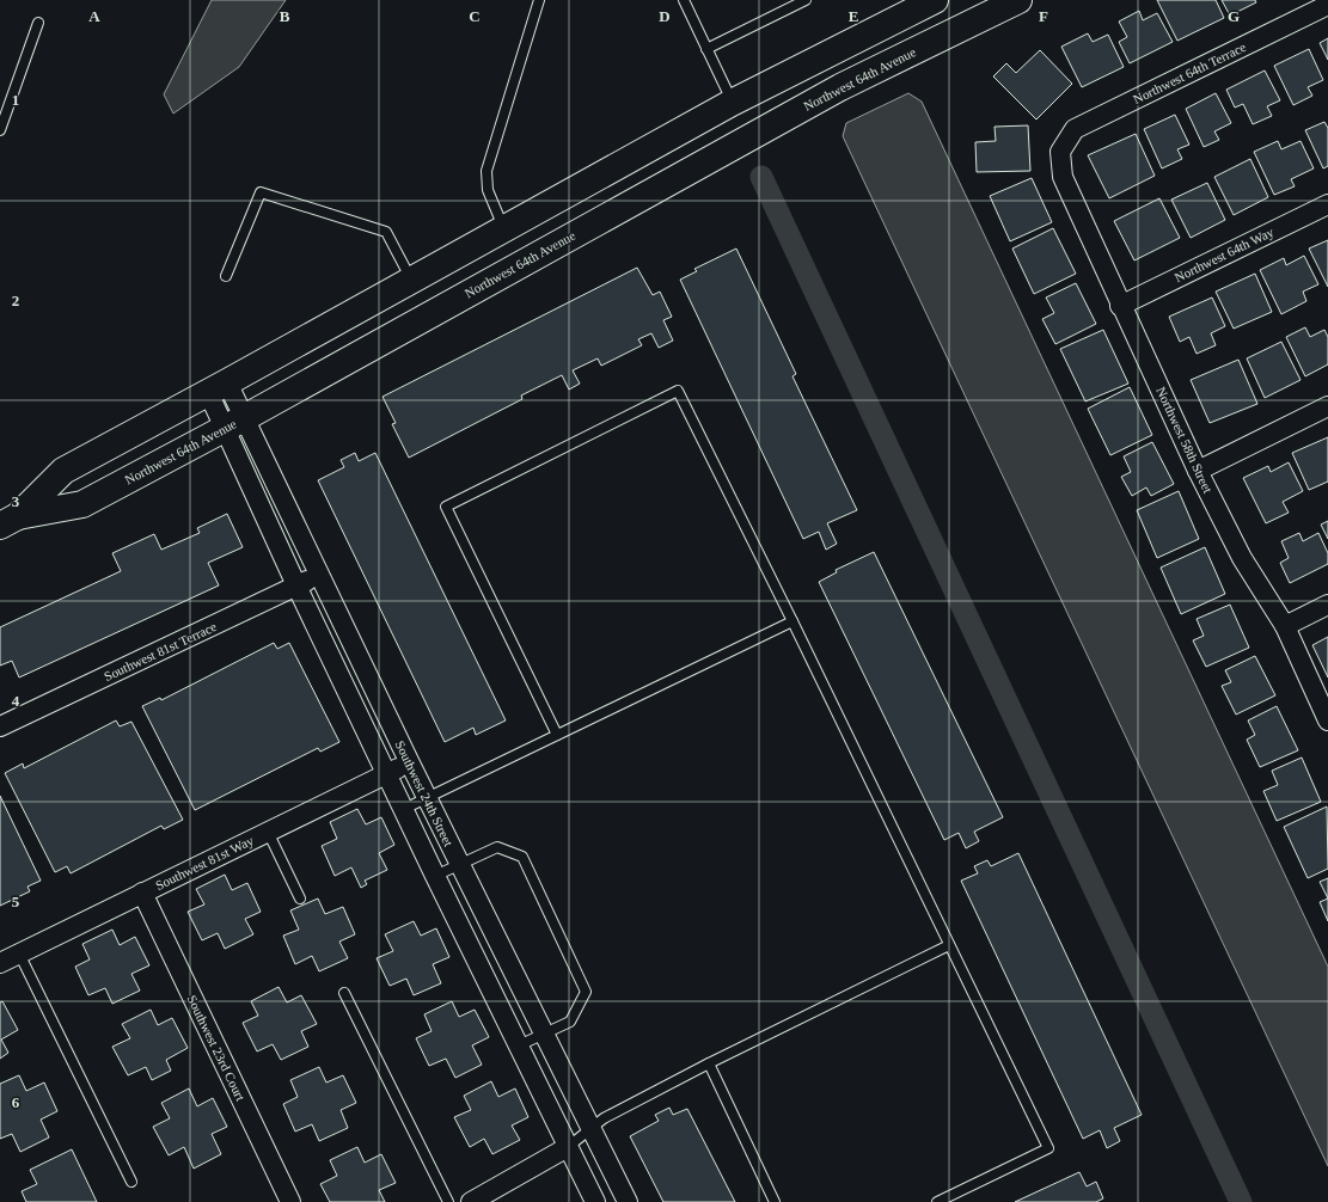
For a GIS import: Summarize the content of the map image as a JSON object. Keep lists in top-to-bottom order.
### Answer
{
  "streets": {
    "street": [
      "Northwest 64th Terrace",
      "Northwest 64th Avenue",
      "Northwest 64th Way",
      "Northwest 58th Street",
      "Southwest 81st Terrace",
      "Southwest 24th Street",
      "Southwest 81st Way",
      "Southwest 23rd Court"
    ]
  },
  "crossings": [
    ["Northwest 64th Terrace", "Northwest 58th Street"],
    ["Northwest 64th Avenue", "Southwest 24th Street"],
    ["Northwest 64th Way", "Northwest 58th Street"],
    ["Southwest 81st Terrace", "Southwest 24th Street"],
    ["Southwest 24th Street", "Southwest 81st Way"],
    ["Southwest 81st Way", "Southwest 23rd Court"]
  ],
  "grid": {
    "columns": [
      "A",
      "B",
      "C",
      "D",
      "E",
      "F",
      "G"
    ],
    "rows": [
      "1",
      "2",
      "3",
      "4",
      "5",
      "6"
    ]
  }
}
